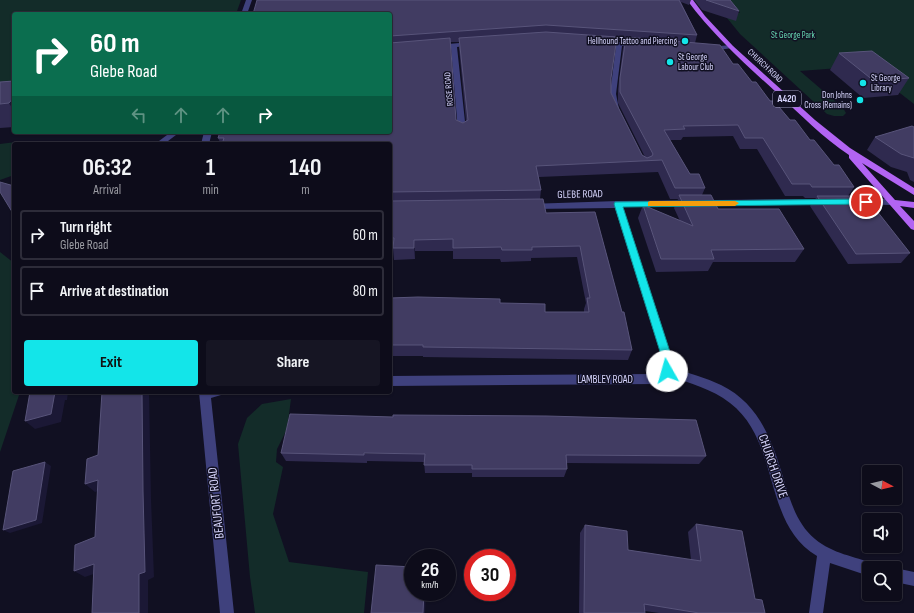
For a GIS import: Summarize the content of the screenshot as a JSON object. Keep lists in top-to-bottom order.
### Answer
{
  "streets": {
    "main road": ["CHURCH ROAD", "A420"],
    "street": [
      "ROSE ROAD",
      "GLEBE ROAD",
      "LAMBLEY ROAD",
      "CHURCH DRIVE",
      "BEAUFORT ROAD"
    ]
  },
  "crossings": [
    ["LAMBLEY ROAD", "CHURCH DRIVE"]
  ],
  "parks": ["St George Park"],
  "places": [
    "Hellhound Tattoo and Piercing",
    "St George Labour Club",
    "St George Library",
    "Don Johns Cross (Remains)"
  ],
  "north": "right",
  "page": {
    "turn": ["60 m", "Glebe Road"],
    "eta": [
      "06:32",
      "Arrival",
      "1",
      "min",
      "140",
      "m"
    ],
    "list": [
      {
        "name": "Turn right",
        "note": "Glebe Road",
        "value": "60 m"
      },
      {
        "name": "Arrive at destination",
        "value": "80 m"
      }
    ],
    "buttons": ["Exit", "Share"],
    "speed": "26 km/h",
    "limit": "30"
  }
}
